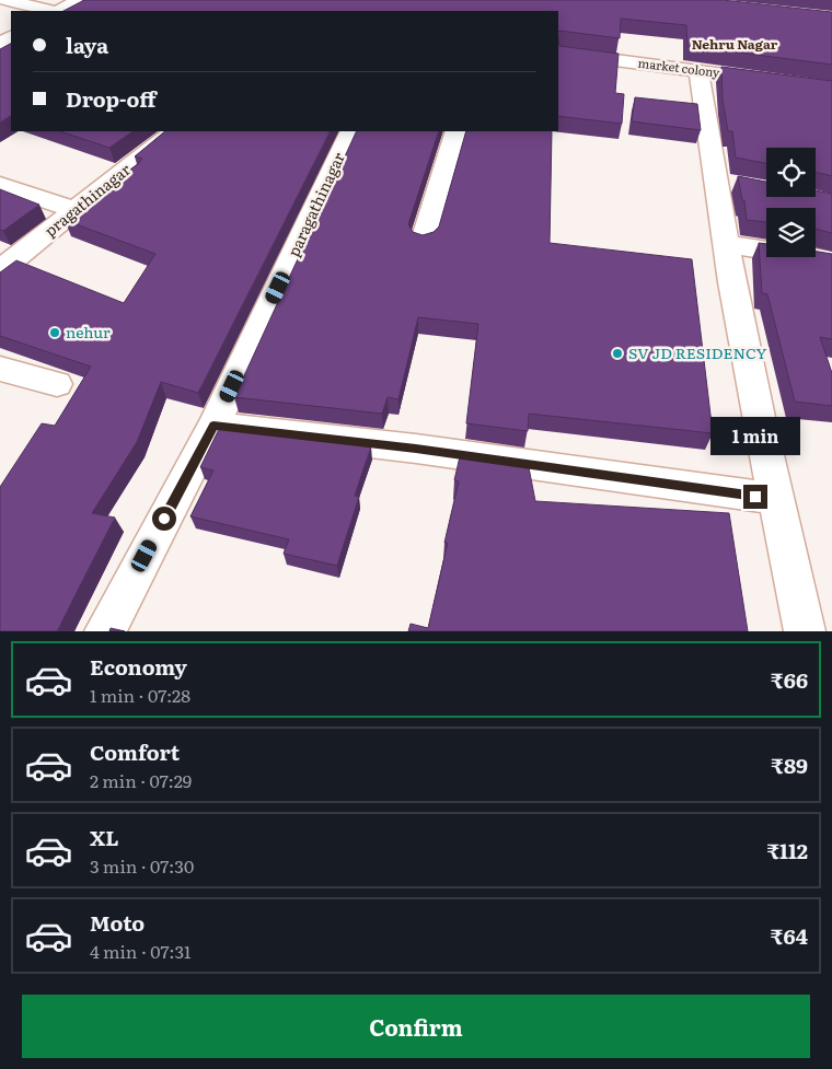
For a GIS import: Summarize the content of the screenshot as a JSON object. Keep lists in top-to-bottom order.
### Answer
{
  "streets": {
    "street": ["market colony", "pragathinagar", "paragathinagar"]
  },
  "districts": ["Nehru Nagar"],
  "places": ["nehur", "SV JD RESIDENCY"],
  "page": {
    "banner": ["laya", "Drop-off"],
    "bubble": "1 min",
    "list": [
      {
        "name": "Economy",
        "note": "1 min · 07:28",
        "value": "₹66"
      },
      {
        "name": "Comfort",
        "note": "2 min · 07:29",
        "value": "₹89"
      },
      {
        "name": "XL",
        "note": "3 min · 07:30",
        "value": "₹112"
      },
      {
        "name": "Moto",
        "note": "4 min · 07:31",
        "value": "₹64"
      }
    ],
    "buttons": "Confirm"
  }
}
